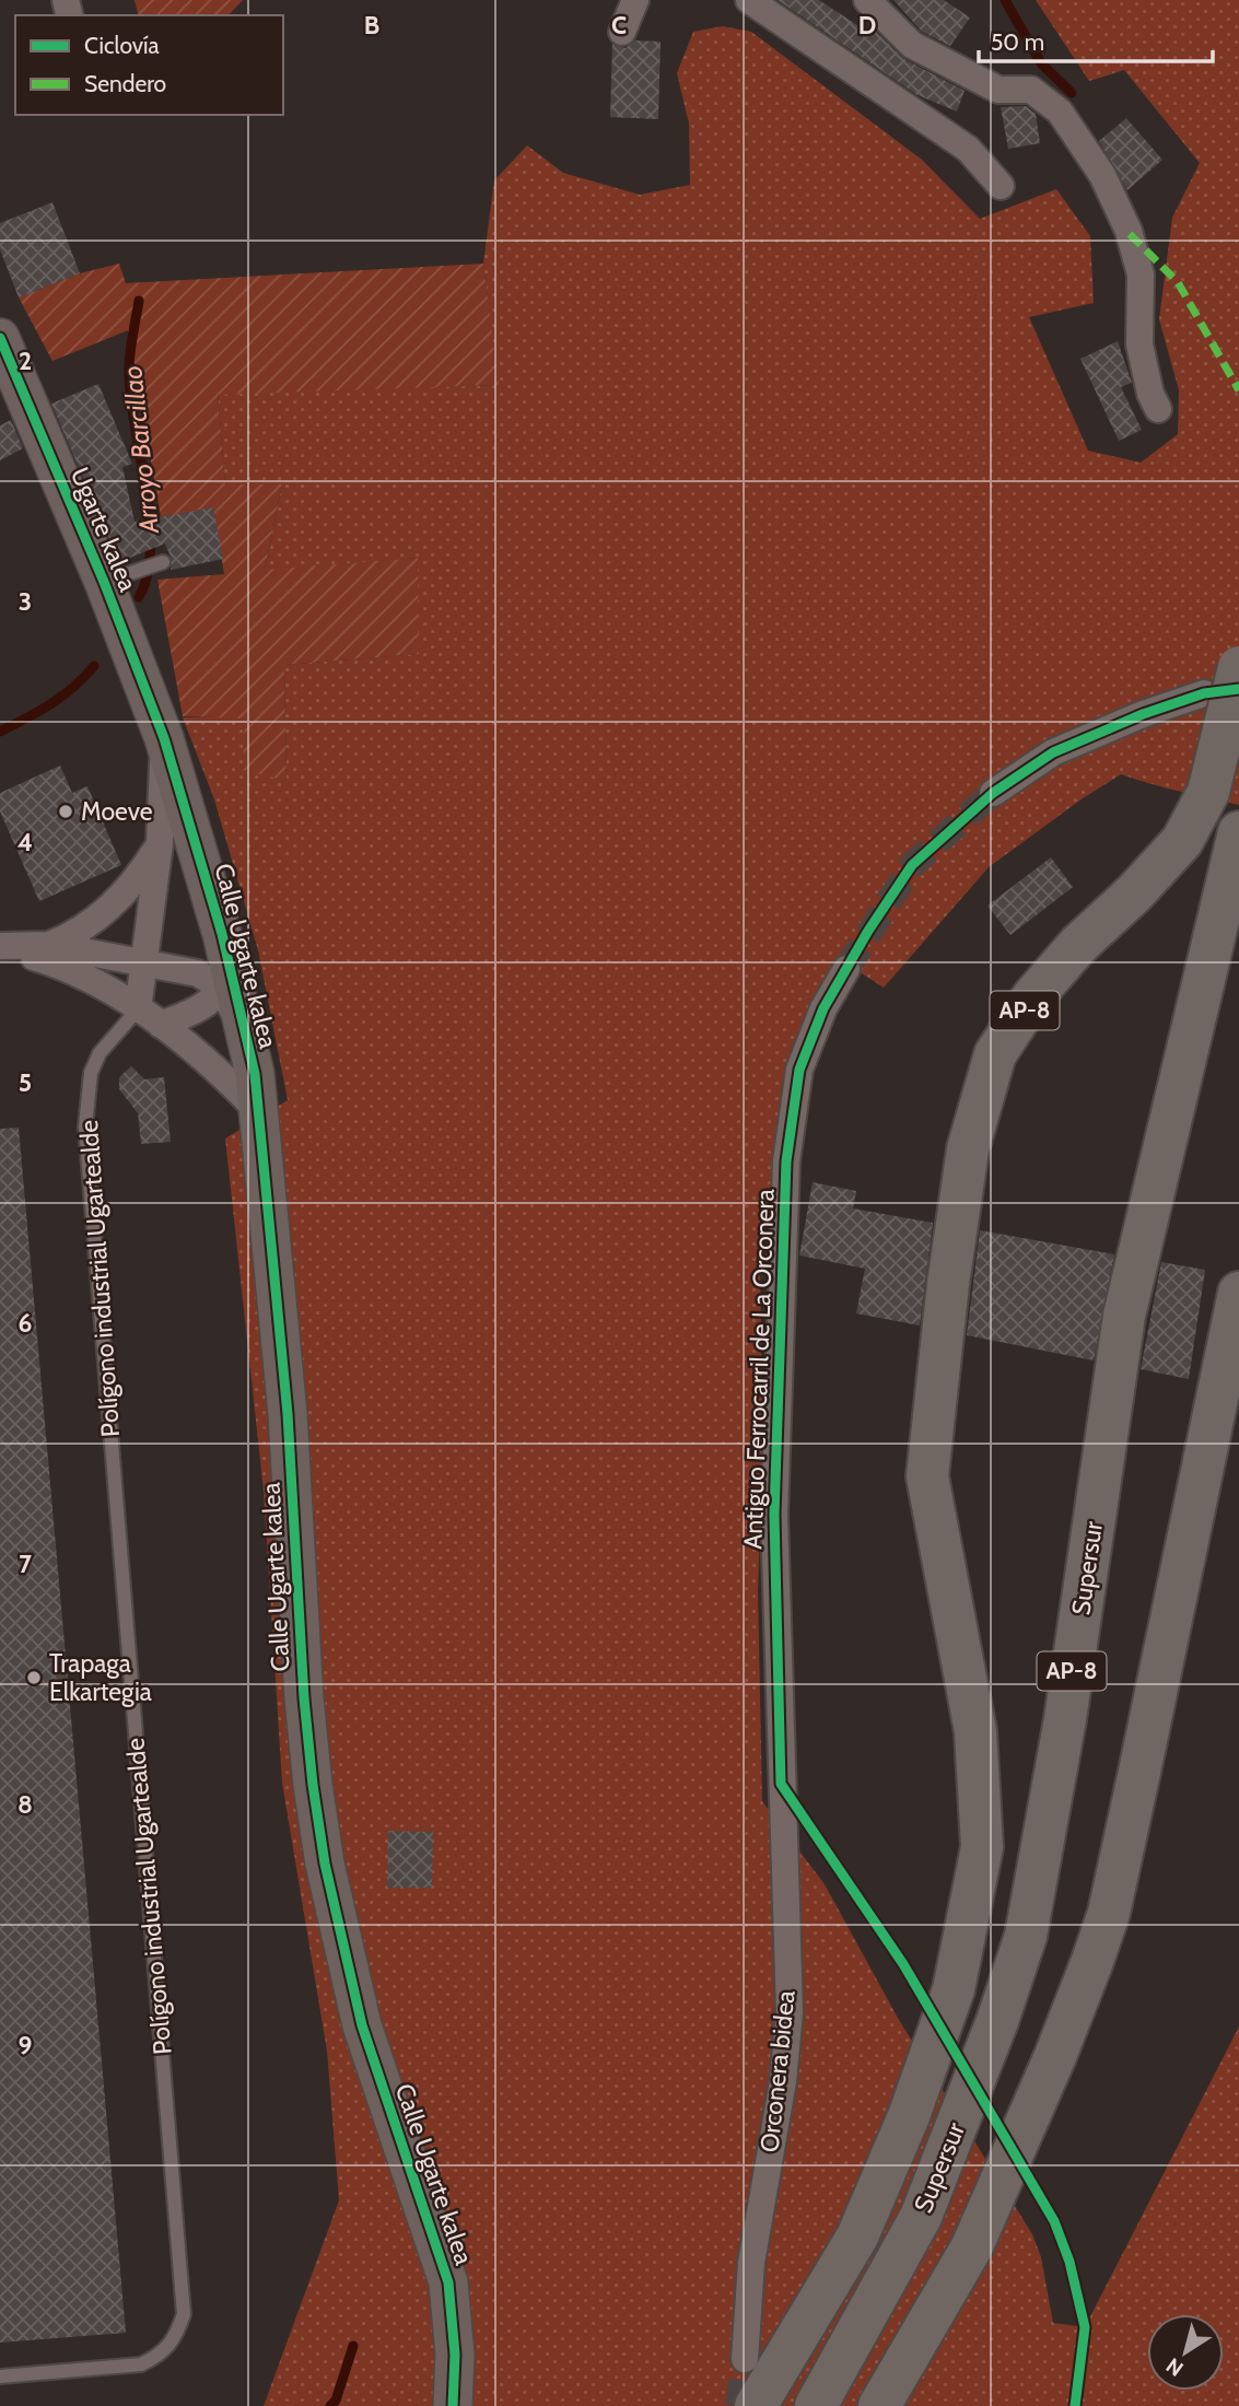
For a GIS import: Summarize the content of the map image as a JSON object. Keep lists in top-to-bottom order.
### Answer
{
  "streets": {
    "highway": ["AP-8", "Supersur"],
    "street": [
      "Ugarte kalea",
      "Calle Ugarte kalea",
      "Antiguo Ferrocarril de La Orconera",
      "Orconera bidea"
    ],
    "lane": ["Polígono industrial Ugartealde"]
  },
  "crossings": [
    ["Ugarte kalea", "Calle Ugarte kalea"],
    ["Antiguo Ferrocarril de La Orconera", "Orconera bidea"]
  ],
  "water": ["Arroyo Barcillao"],
  "places": ["Moeve", "Trapaga Elkartegia"],
  "legend": ["Ciclovía", "Sendero"],
  "scale_bar": "50 m",
  "north": "bottom left",
  "grid": {
    "columns": ["B", "C", "D"],
    "rows": [
      "2",
      "3",
      "4",
      "5",
      "6",
      "7",
      "8",
      "9"
    ]
  }
}
